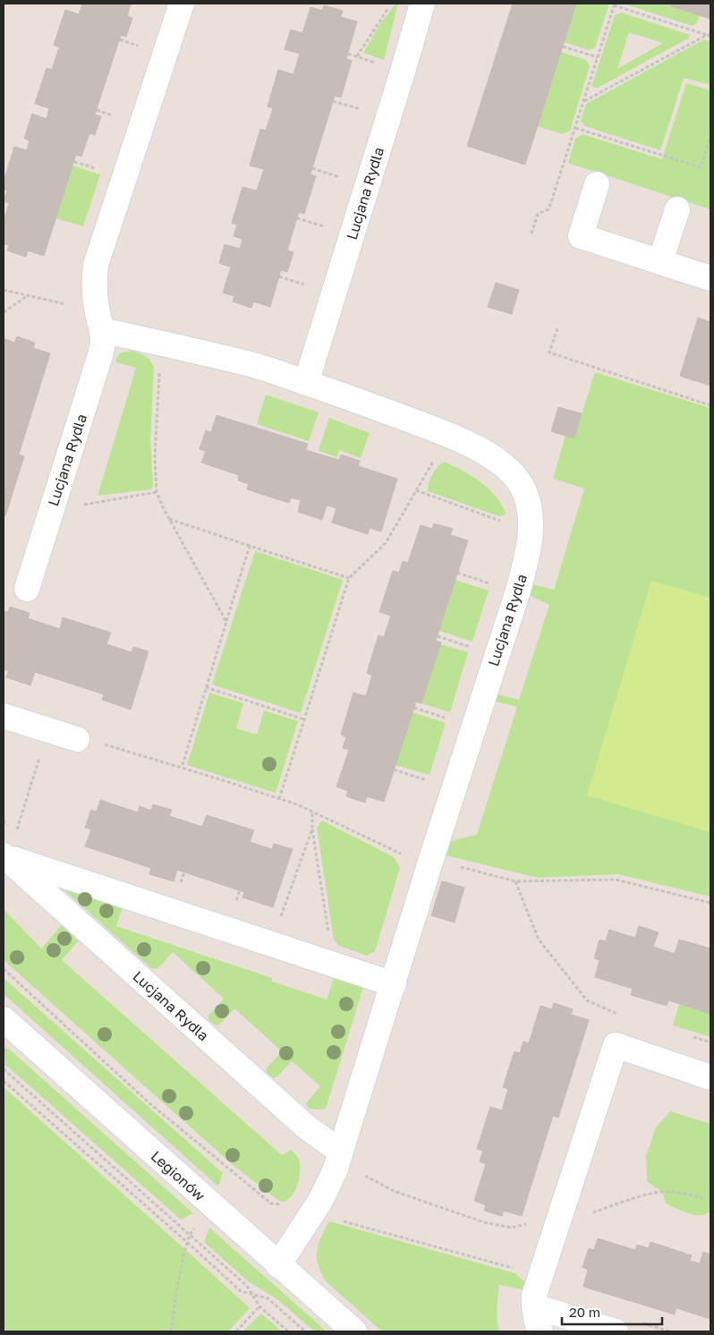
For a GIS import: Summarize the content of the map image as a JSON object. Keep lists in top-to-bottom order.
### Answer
{
  "streets": {
    "street": ["Lucjana Rydla", "Legionów"]
  },
  "crossings": [
    ["Lucjana Rydla", "Legionów"]
  ],
  "scale_bar": "20 m"
}
